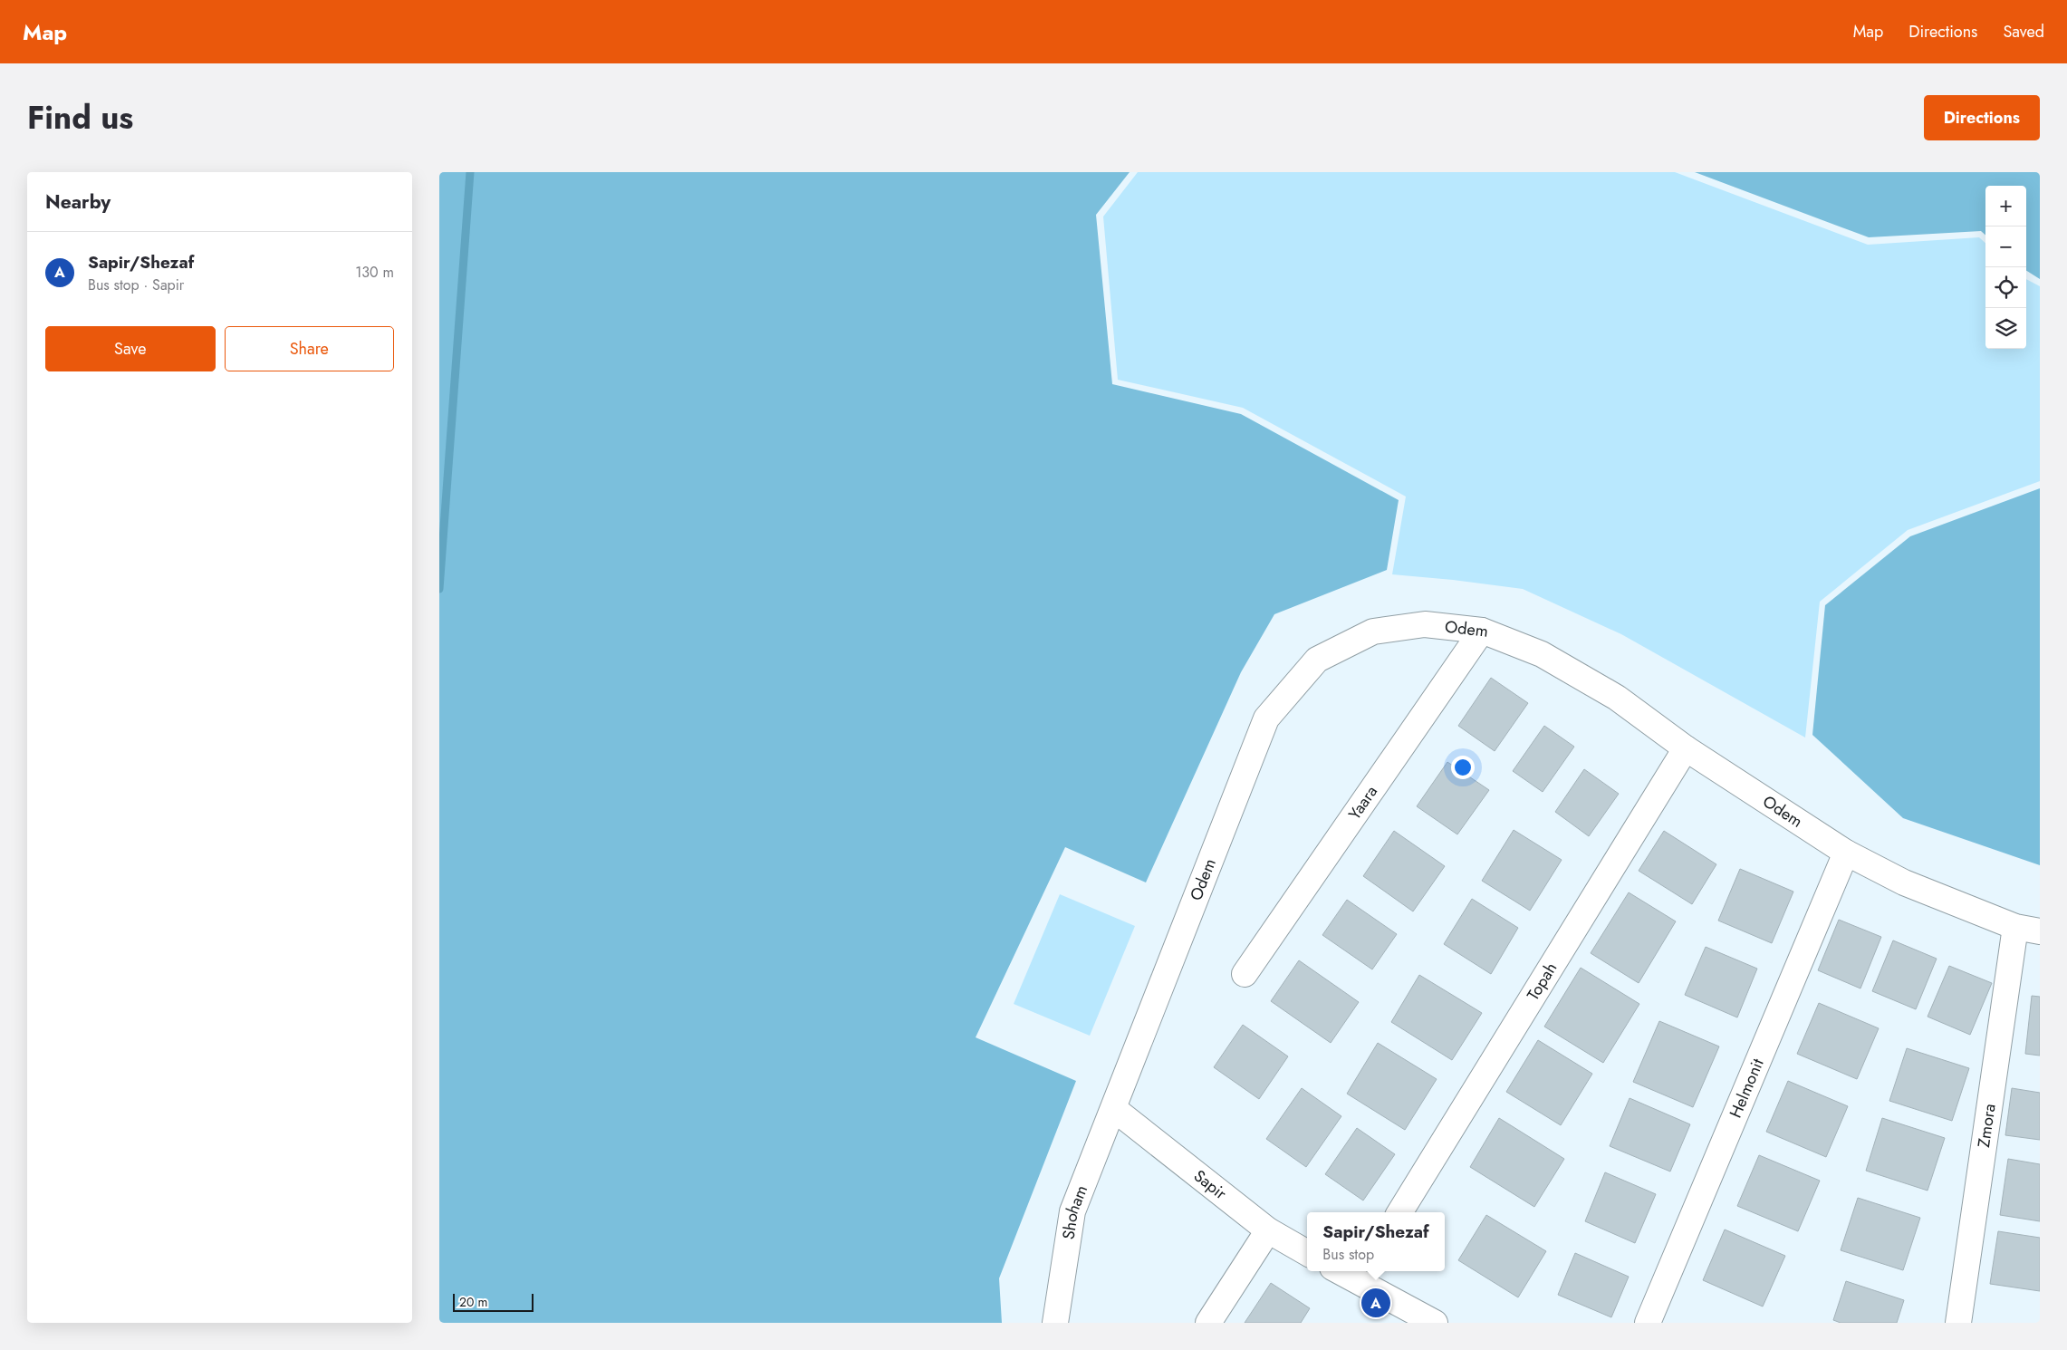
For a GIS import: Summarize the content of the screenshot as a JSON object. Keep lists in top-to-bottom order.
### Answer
{
  "streets": {
    "street": [
      "Odem",
      "Yaara",
      "Topah",
      "Helmonit",
      "Zmora",
      "Sapir",
      "Shoham"
    ]
  },
  "crossings": [
    ["Odem", "Yaara"],
    ["Odem", "Topah"],
    ["Odem", "Helmonit"],
    ["Odem", "Zmora"],
    ["Odem", "Sapir"],
    ["Odem", "Shoham"],
    ["Sapir", "Shoham"]
  ],
  "scale_bar": "20 m",
  "page": {
    "header": "Map",
    "nav": ["Map", "Directions", "Saved"],
    "title": "Find us",
    "buttons": [
      "Directions",
      ["Save", "Share"]
    ],
    "heading": "Nearby",
    "map_buttons": ["+", "−"],
    "list": [
      {
        "mark": "A",
        "name": "Sapir/Shezaf",
        "note": "Bus stop · Sapir",
        "value": "130 m"
      }
    ],
    "popup": ["Sapir/Shezaf", "Bus stop"],
    "pins": "A",
    "scale": "20 m"
  }
}
